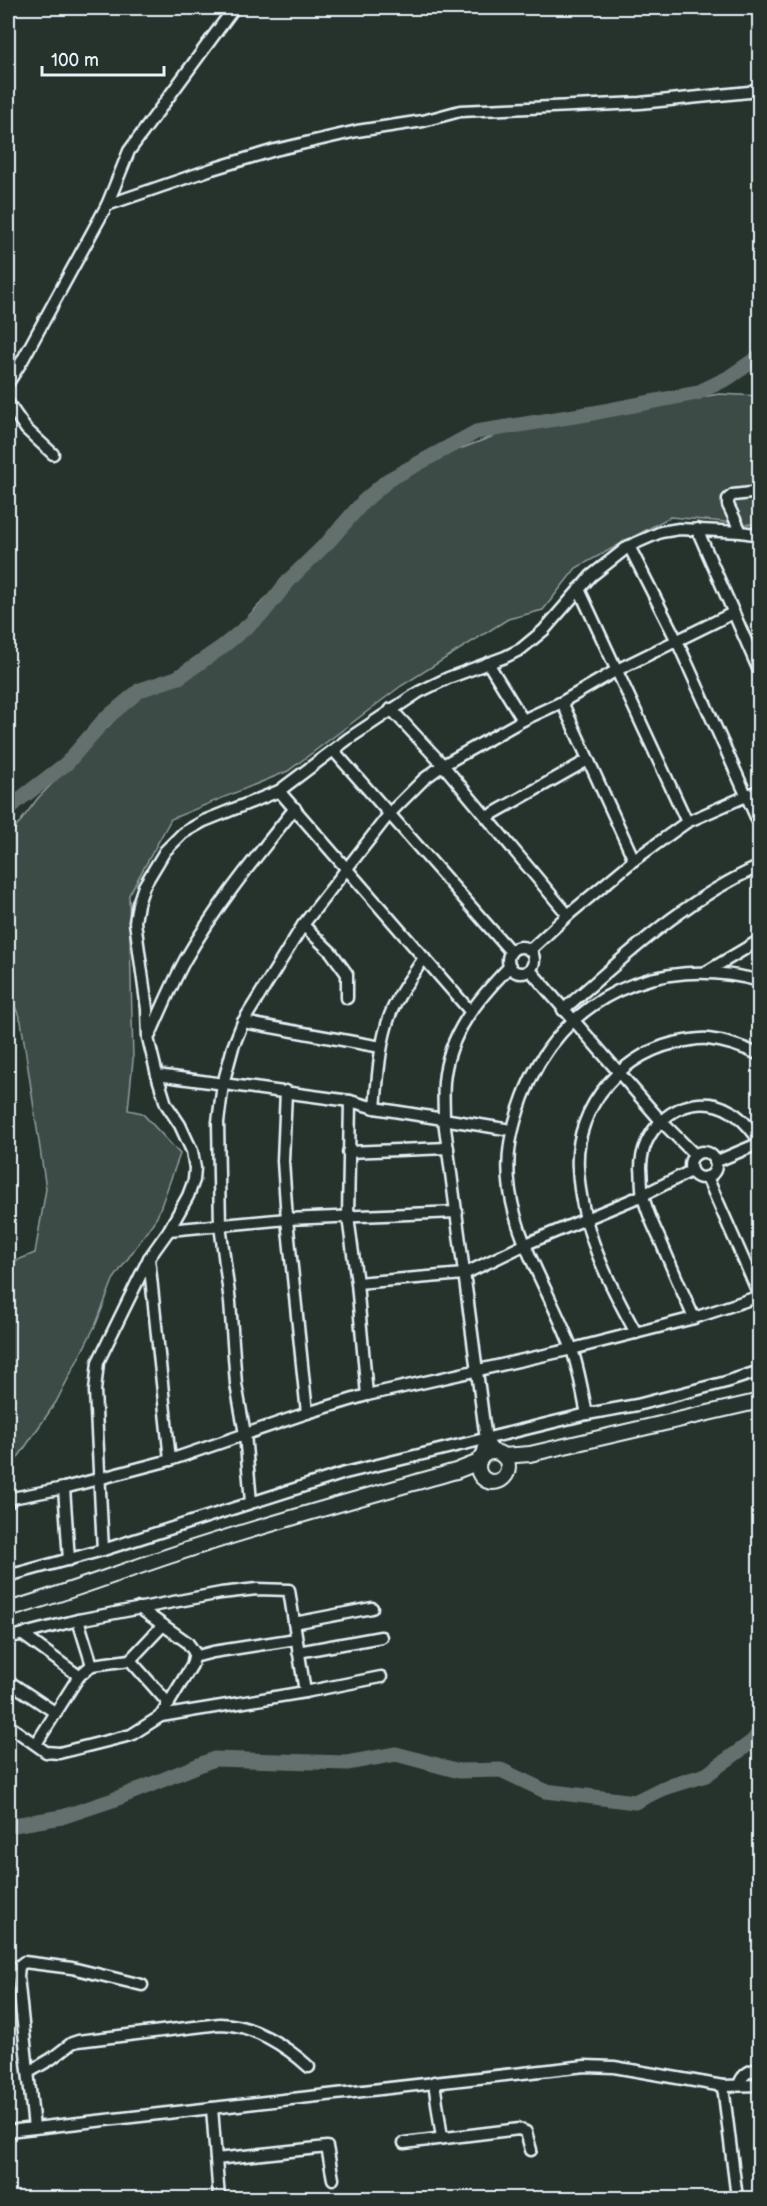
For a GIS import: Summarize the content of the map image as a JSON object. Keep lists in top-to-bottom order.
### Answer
{
  "scale_bar": "100 m"
}
